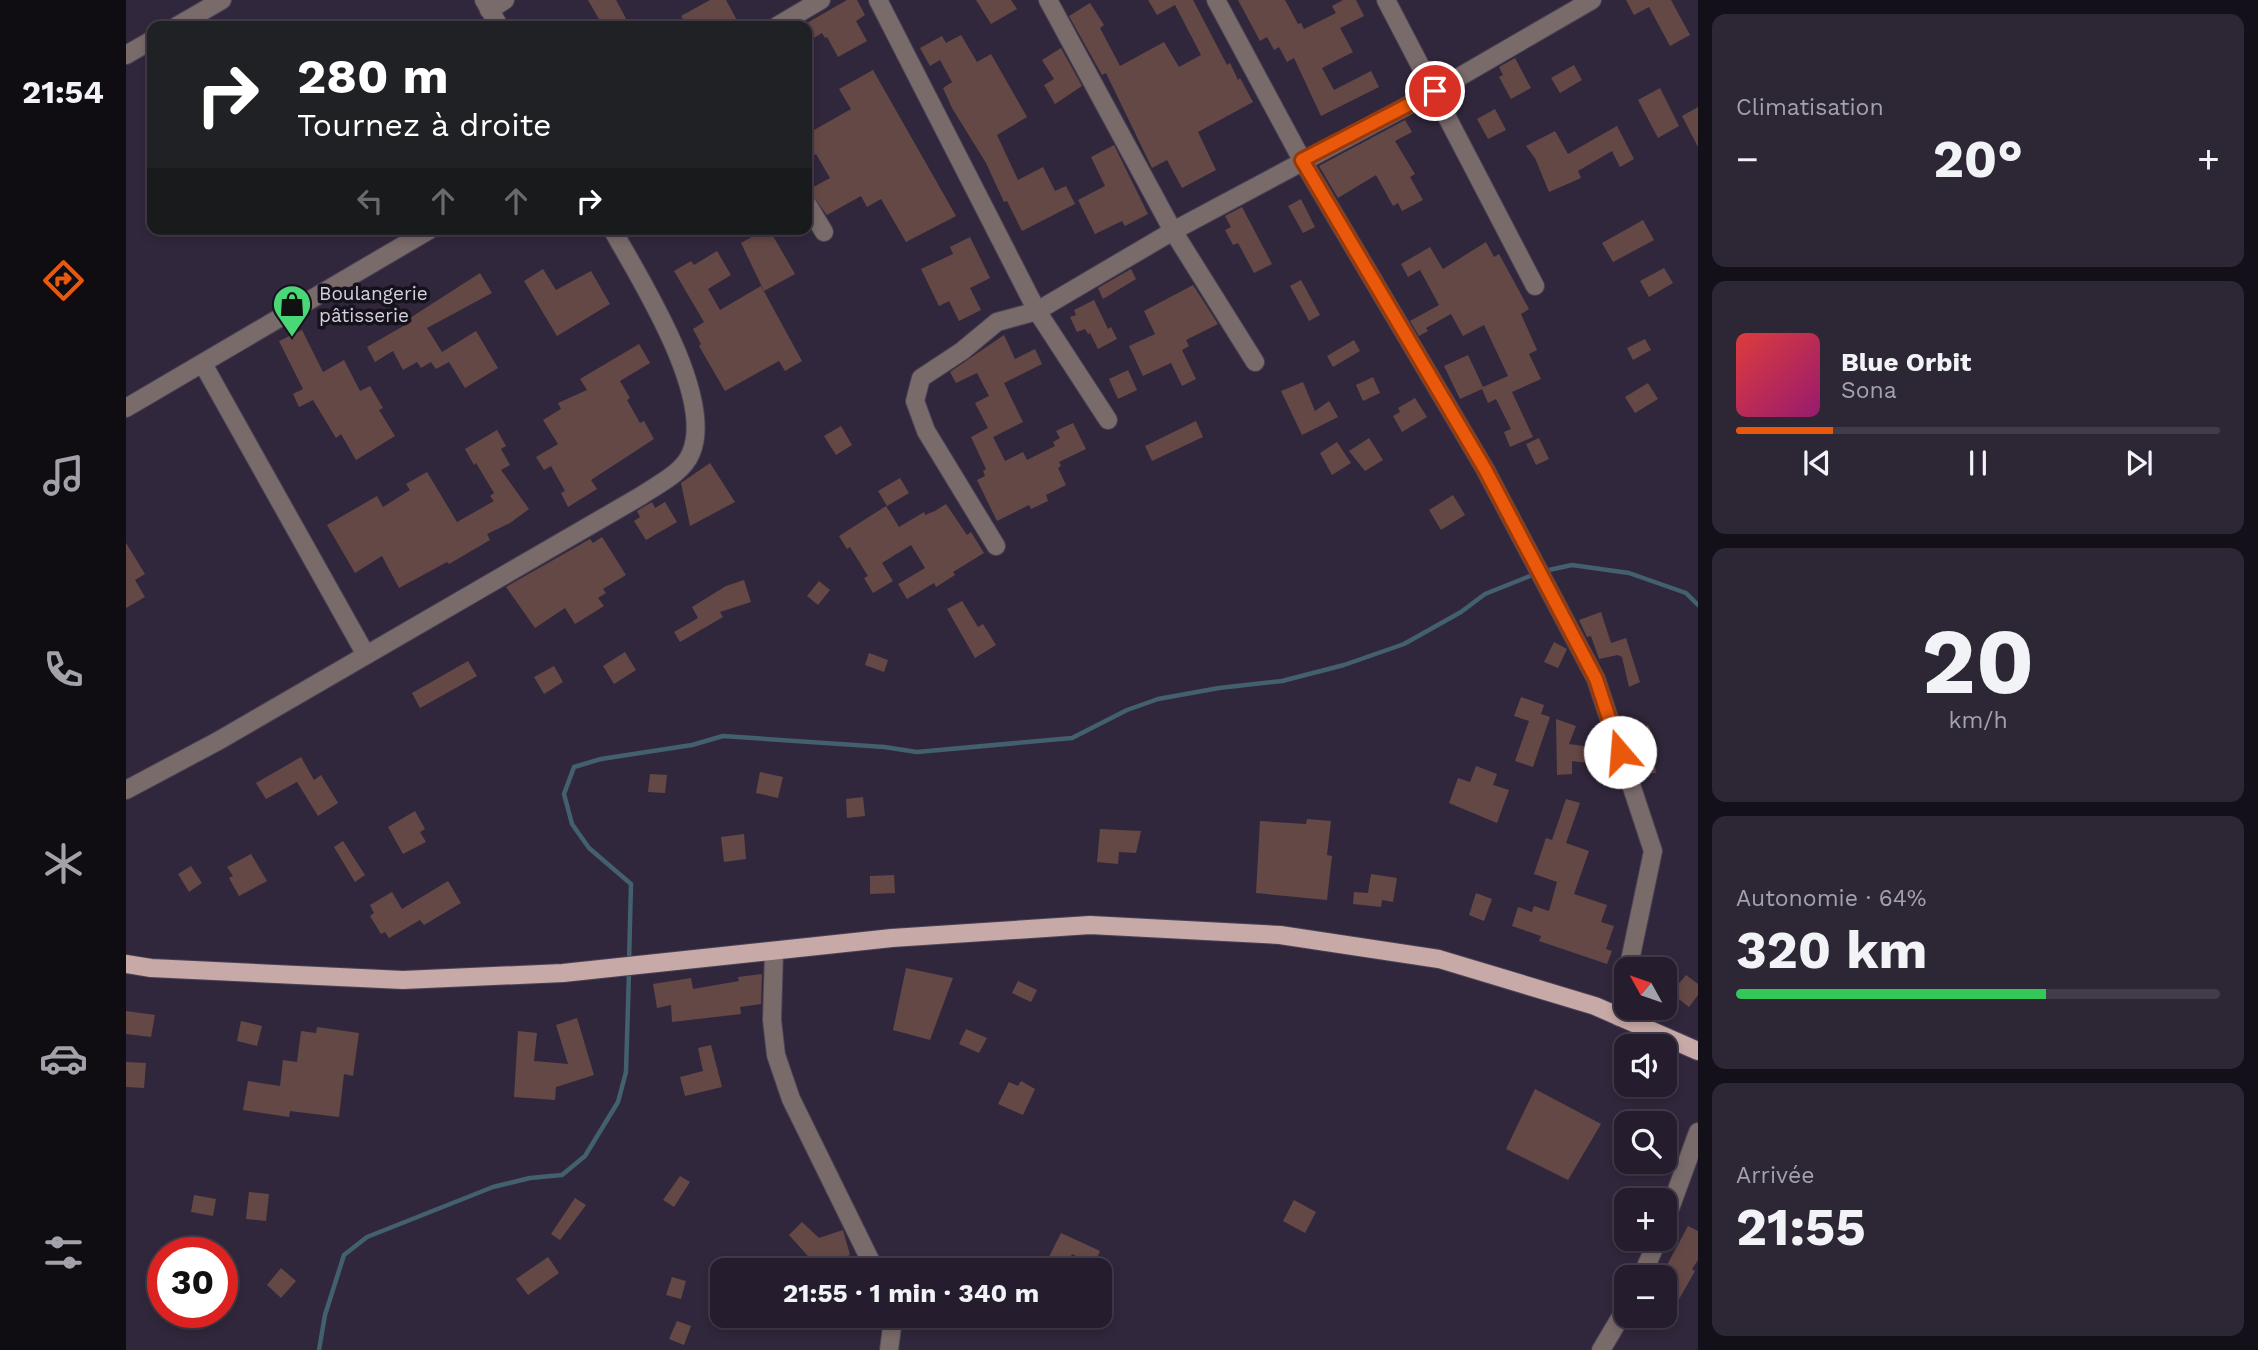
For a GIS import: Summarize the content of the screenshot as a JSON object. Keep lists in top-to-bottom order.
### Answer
{
  "places": {
    "shop": ["Boulangerie pâtisserie"]
  },
  "north": "top left",
  "page": {
    "tabs": "21:54",
    "tile": [
      "Climatisation",
      ["20", "km/h"],
      ["Autonomie · 64%", "320 km"],
      ["Arrivée", "21:55"]
    ],
    "turn": ["280 m", "Tournez à droite"],
    "heat": ["−", "20°", "+"],
    "song": ["Blue Orbit", "Sona"],
    "map_buttons": ["+", "−"],
    "limit": "30",
    "trip": "21:55 · 1 min · 340 m"
  }
}
